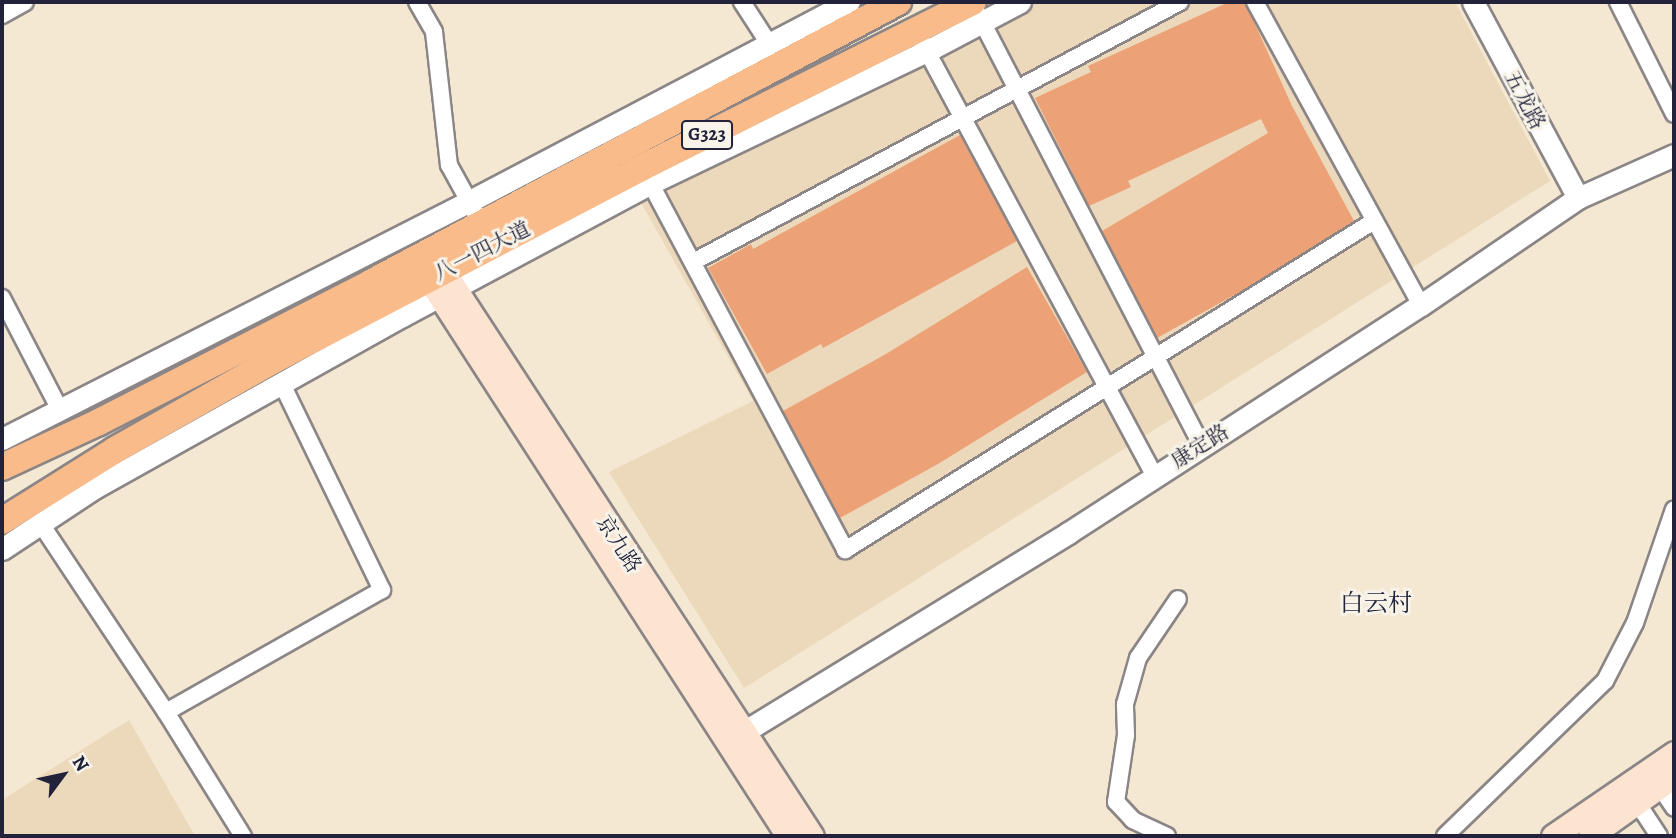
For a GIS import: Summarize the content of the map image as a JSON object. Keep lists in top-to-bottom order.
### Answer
{
  "streets": {
    "main road": ["G323", "八一四大道", "京九路"],
    "street": ["五龙路", "康定路"]
  },
  "crossings": [
    ["五龙路", "康定路"],
    ["八一四大道", "京九路"],
    ["康定路", "京九路"]
  ],
  "districts": ["白云村"],
  "north": "top right"
}
